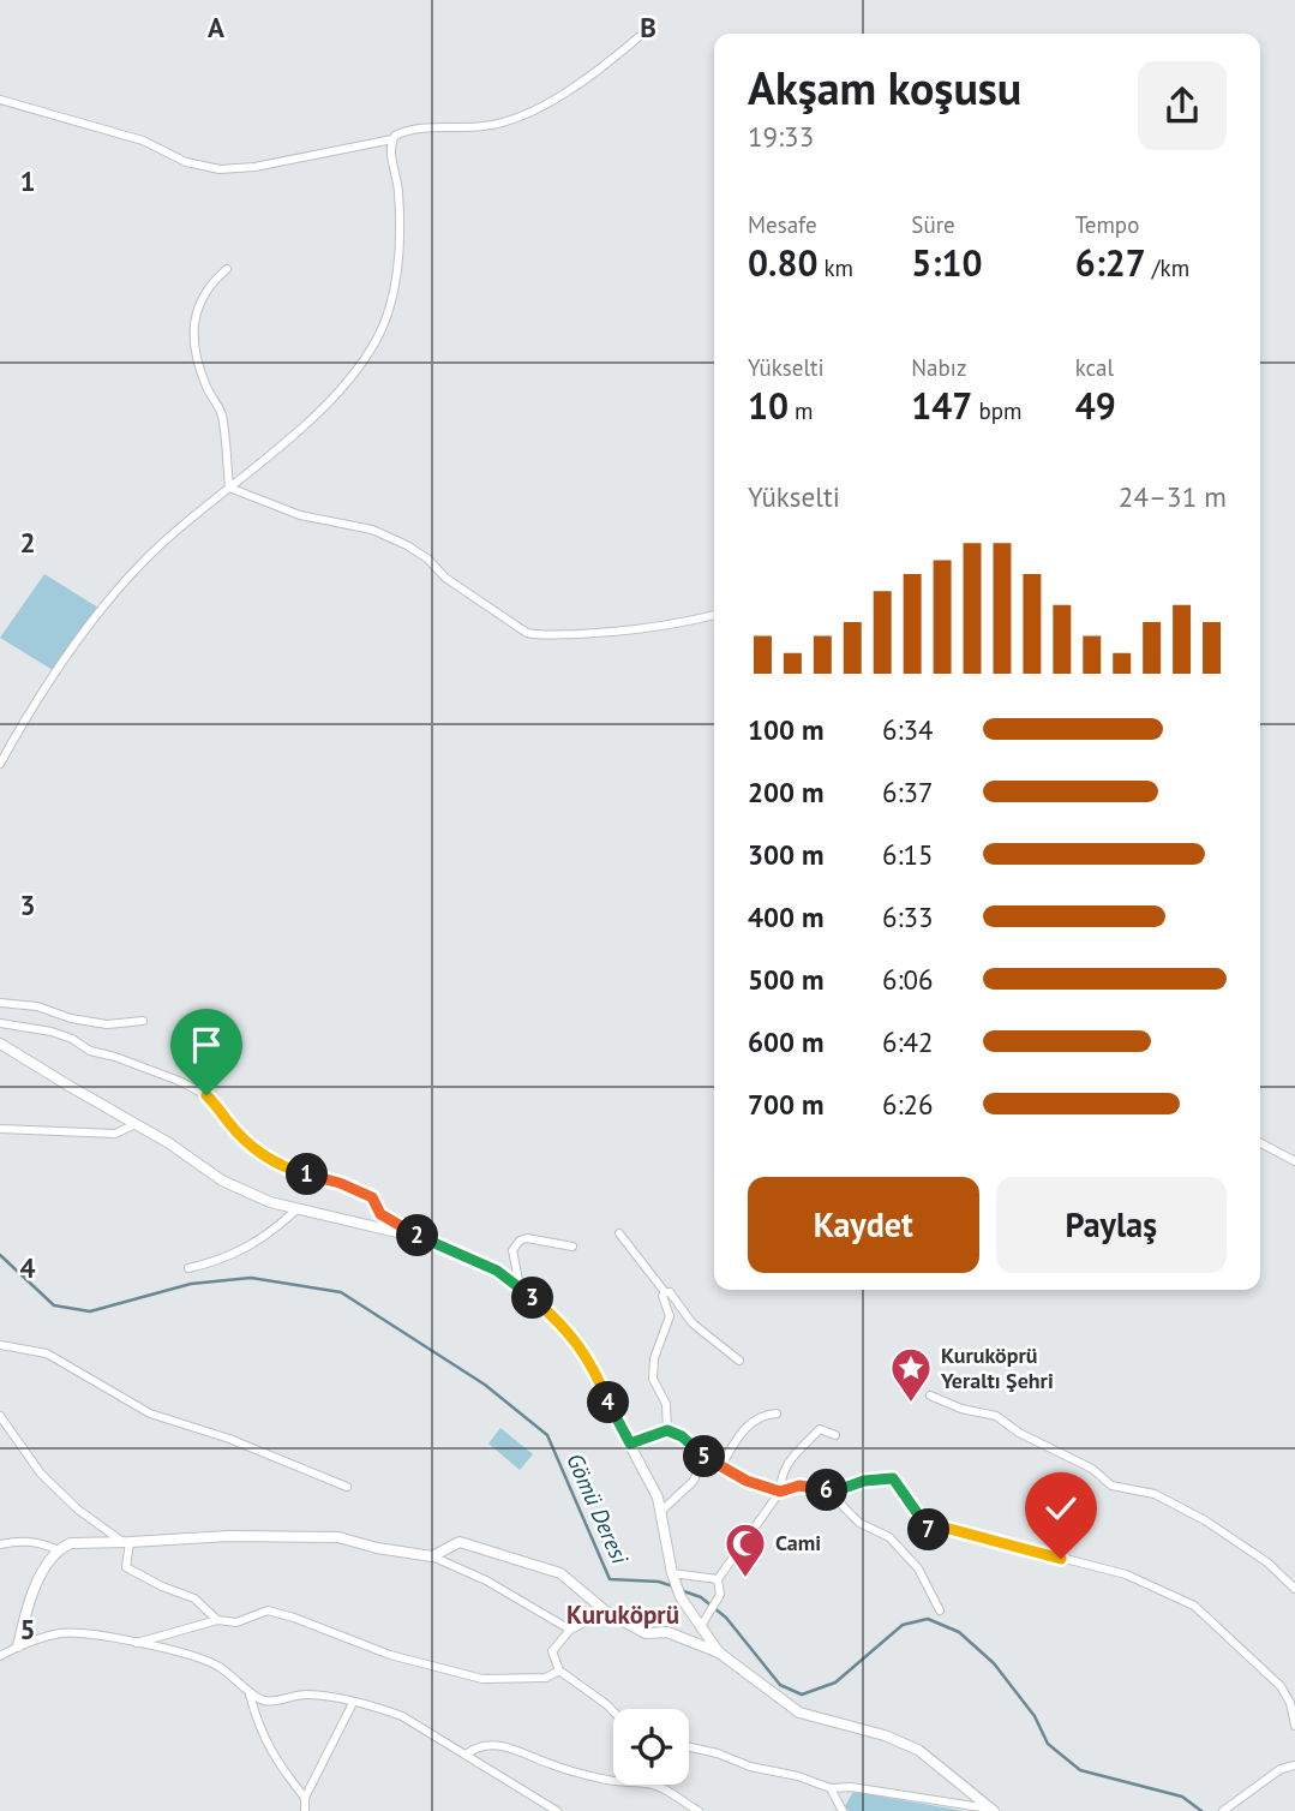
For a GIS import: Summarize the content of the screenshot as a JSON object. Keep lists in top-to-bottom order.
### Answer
{
  "districts": ["Kuruköprü"],
  "water": ["Gömü Deresi"],
  "places": {
    "place": ["Kuruköprü Yeraltı Şehri"],
    "mosque": ["Cami"]
  },
  "page": {
    "heading": ["Akşam koşusu", "19:33"],
    "stats": [
      ["Mesafe", "0.80 km"],
      ["Süre", "5:10"],
      ["Tempo", "6:27 /km"],
      ["Yükselti", "10 m"],
      ["Nabız", "147 bpm"],
      ["kcal", "49"]
    ],
    "chart": ["Yükselti", "24–31 m"],
    "list": [
      {
        "name": "100 m",
        "note": "6:34"
      },
      {
        "name": "200 m",
        "note": "6:37"
      },
      {
        "name": "300 m",
        "note": "6:15"
      },
      {
        "name": "400 m",
        "note": "6:33"
      },
      {
        "name": "500 m",
        "note": "6:06"
      },
      {
        "name": "600 m",
        "note": "6:42"
      },
      {
        "name": "700 m",
        "note": "6:26"
      }
    ],
    "pins": [
      "1",
      "2",
      "3",
      "4",
      "5",
      "6",
      "7"
    ],
    "buttons": ["Kaydet", "Paylaş"]
  },
  "grid": {
    "columns": ["A", "B"],
    "rows": [
      "1",
      "2",
      "3",
      "4",
      "5"
    ]
  }
}
